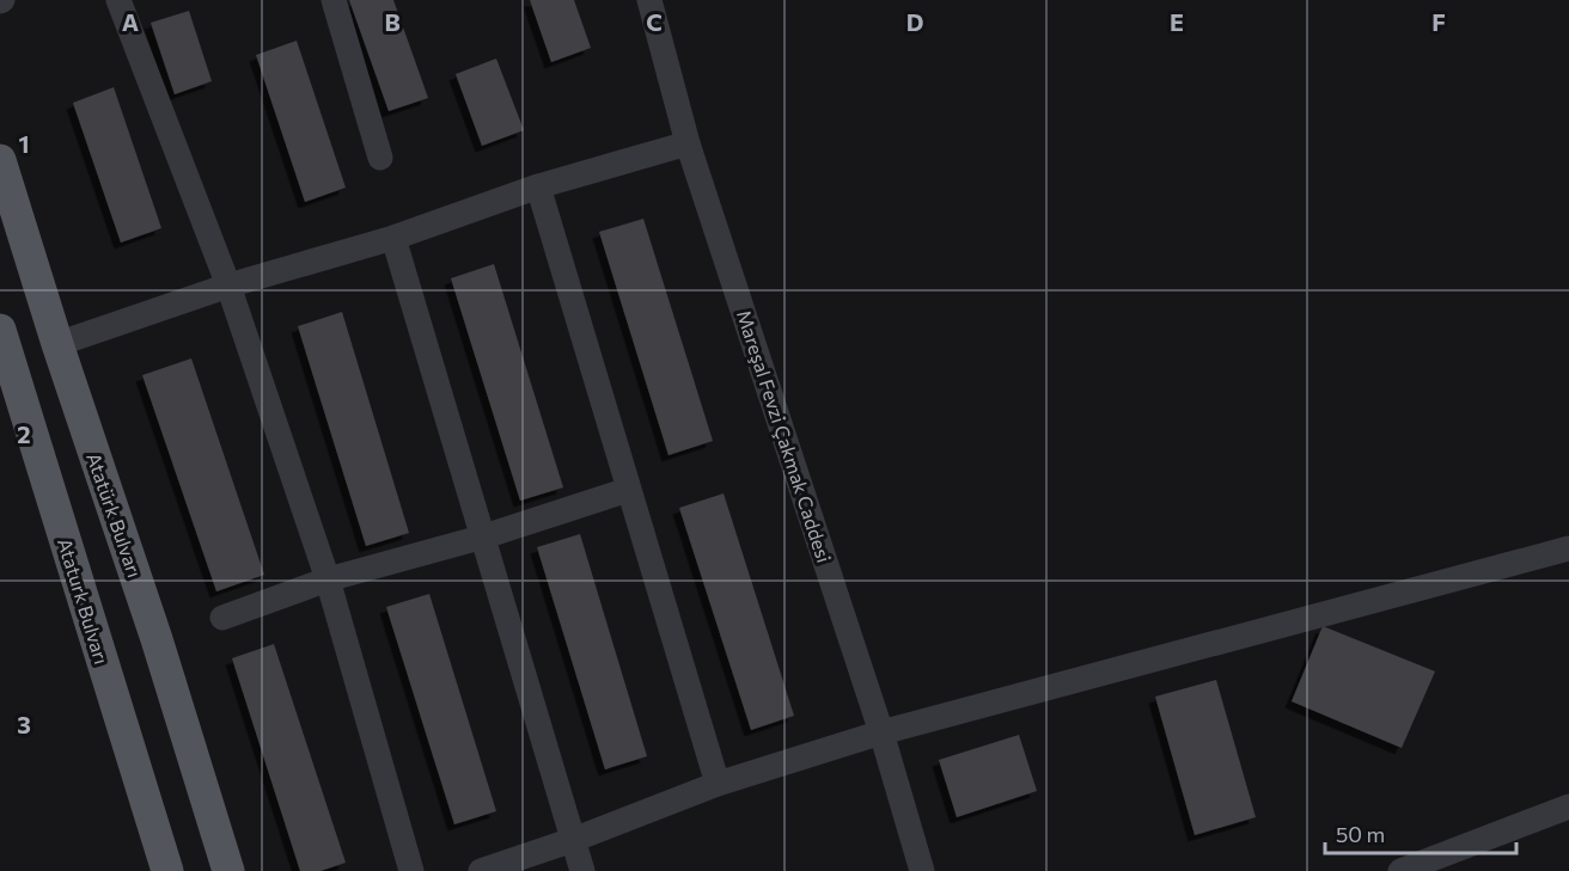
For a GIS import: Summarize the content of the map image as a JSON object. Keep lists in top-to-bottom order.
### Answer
{
  "streets": {
    "main road": ["Atatürk Bulvarı", "Ataturk Bulvarı"],
    "street": ["Mareşal Fevzi Çakmak Caddesi"]
  },
  "scale_bar": "50 m",
  "grid": {
    "columns": [
      "A",
      "B",
      "C",
      "D",
      "E",
      "F"
    ],
    "rows": ["1", "2", "3"]
  }
}
